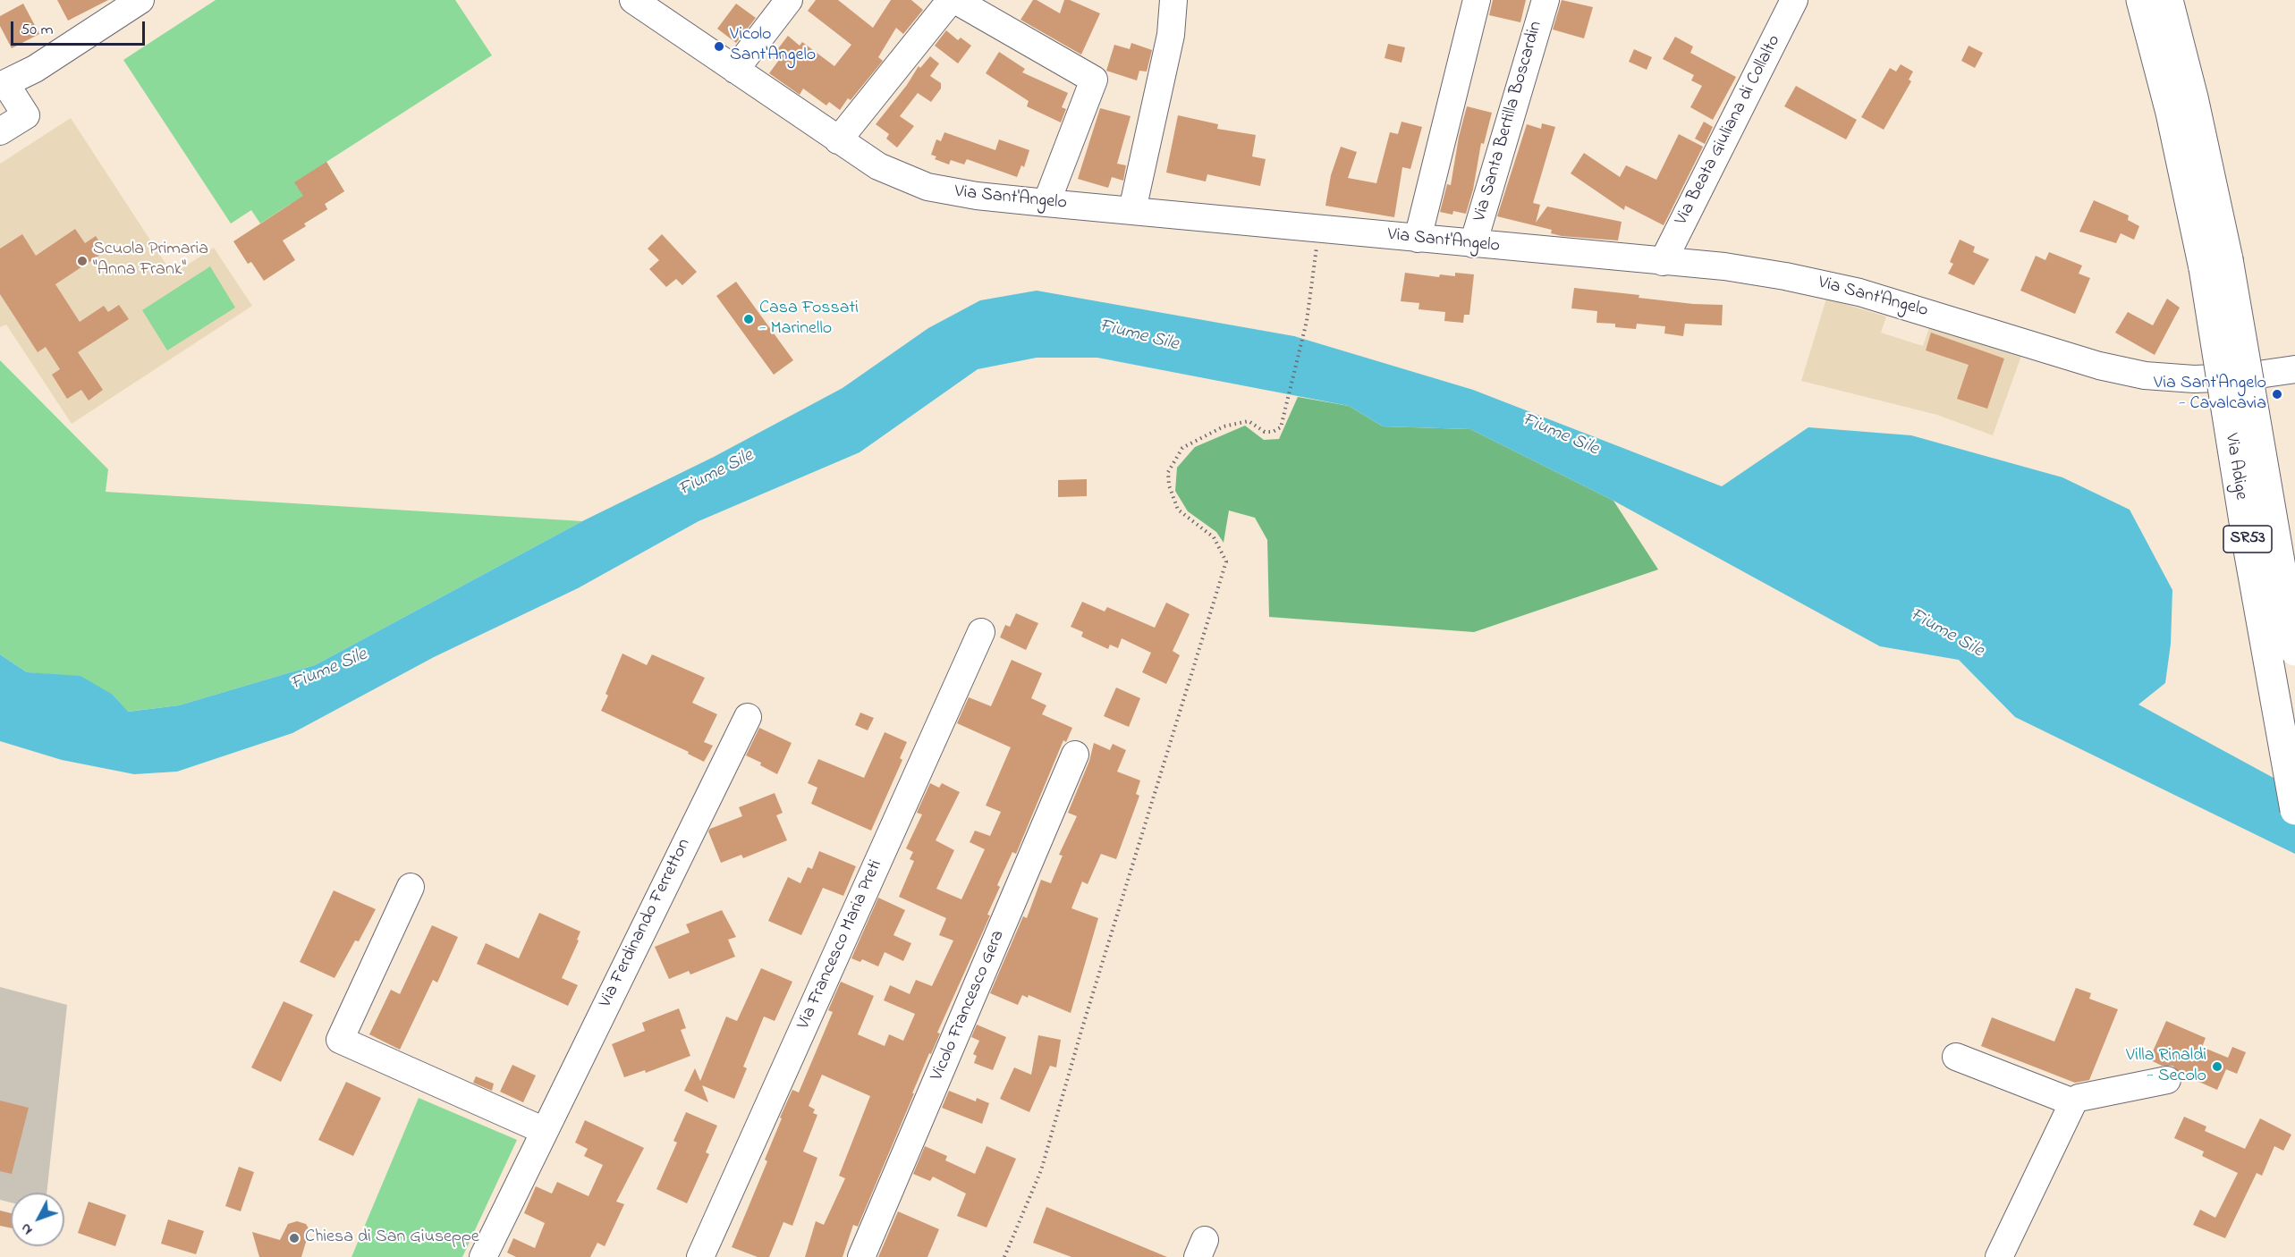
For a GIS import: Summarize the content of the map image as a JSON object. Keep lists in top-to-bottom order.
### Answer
{
  "streets": {
    "highway": ["Via Adige", "SR53"],
    "street": [
      "Via Santa Bertilla Boscardin",
      "Via Beata Giuliana di Collalto",
      "Via Sant'Angelo",
      "Via Ferdinando Ferretton",
      "Via Francesco Maria Preti",
      "Vicolo Francesco Gera"
    ]
  },
  "crossings": [
    ["Via Santa Bertilla Boscardin", "Via Sant'Angelo"],
    ["Via Beata Giuliana di Collalto", "Via Sant'Angelo"]
  ],
  "water": ["Fiume Sile"],
  "places": [
    "Vicolo Sant'Angelo",
    "Scuola Primaria \"Anna Frank\"",
    "Casa Fossati - Marinello",
    "Via Sant'Angelo - Cavalcavia",
    "Villa Rinaldi - Secolo",
    "Chiesa di San Giuseppe"
  ],
  "scale_bar": "50 m",
  "north": "bottom left"
}
